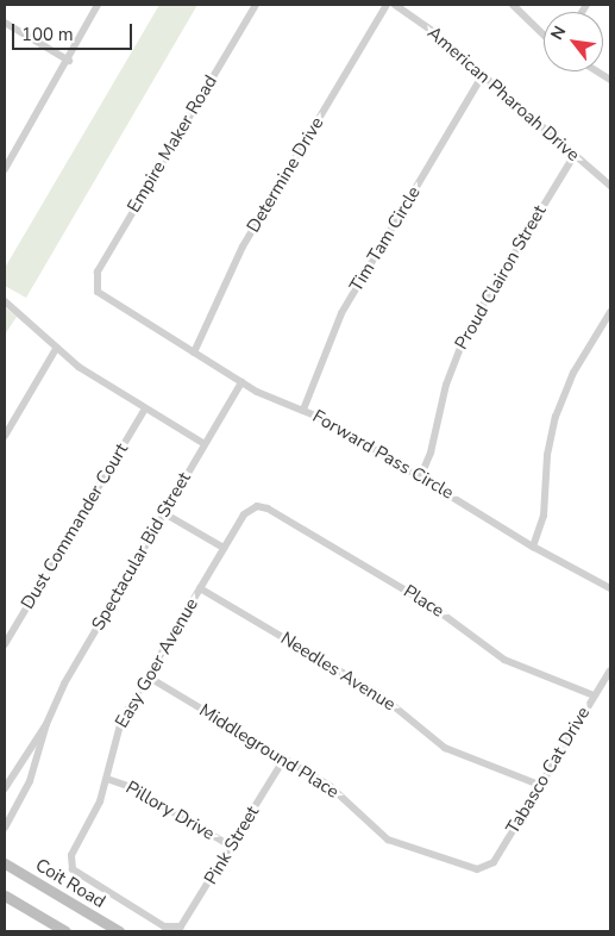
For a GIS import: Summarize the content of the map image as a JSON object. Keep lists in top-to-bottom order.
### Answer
{
  "streets": {
    "main road": ["Coit Road"],
    "street": [
      "American Pharoah Drive",
      "Empire Maker Road",
      "Determine Drive",
      "Tim Tam Circle",
      "Proud Clairon Street",
      "Forward Pass Circle",
      "Dust Commander Court",
      "Spectacular Bid Street",
      "Place",
      "Easy Goer Avenue",
      "Needles Avenue",
      "Middleground Place",
      "Tabasco Cat Drive",
      "Pillory Drive",
      "Pink Street"
    ]
  },
  "crossings": [
    ["American Pharoah Drive", "Tim Tam Circle"],
    ["American Pharoah Drive", "Proud Clairon Street"],
    ["Empire Maker Road", "Forward Pass Circle"],
    ["Determine Drive", "Forward Pass Circle"],
    ["Tim Tam Circle", "Forward Pass Circle"],
    ["Proud Clairon Street", "Forward Pass Circle"],
    ["Forward Pass Circle", "Spectacular Bid Street"],
    ["Place", "Easy Goer Avenue"],
    ["Place", "Tabasco Cat Drive"],
    ["Easy Goer Avenue", "Needles Avenue"],
    ["Easy Goer Avenue", "Middleground Place"],
    ["Easy Goer Avenue", "Pillory Drive"],
    ["Easy Goer Avenue", "Pink Street"],
    ["Needles Avenue", "Tabasco Cat Drive"],
    ["Middleground Place", "Tabasco Cat Drive"],
    ["Middleground Place", "Pink Street"],
    ["Pillory Drive", "Pink Street"]
  ],
  "scale_bar": "100 m",
  "north": "top left"
}
